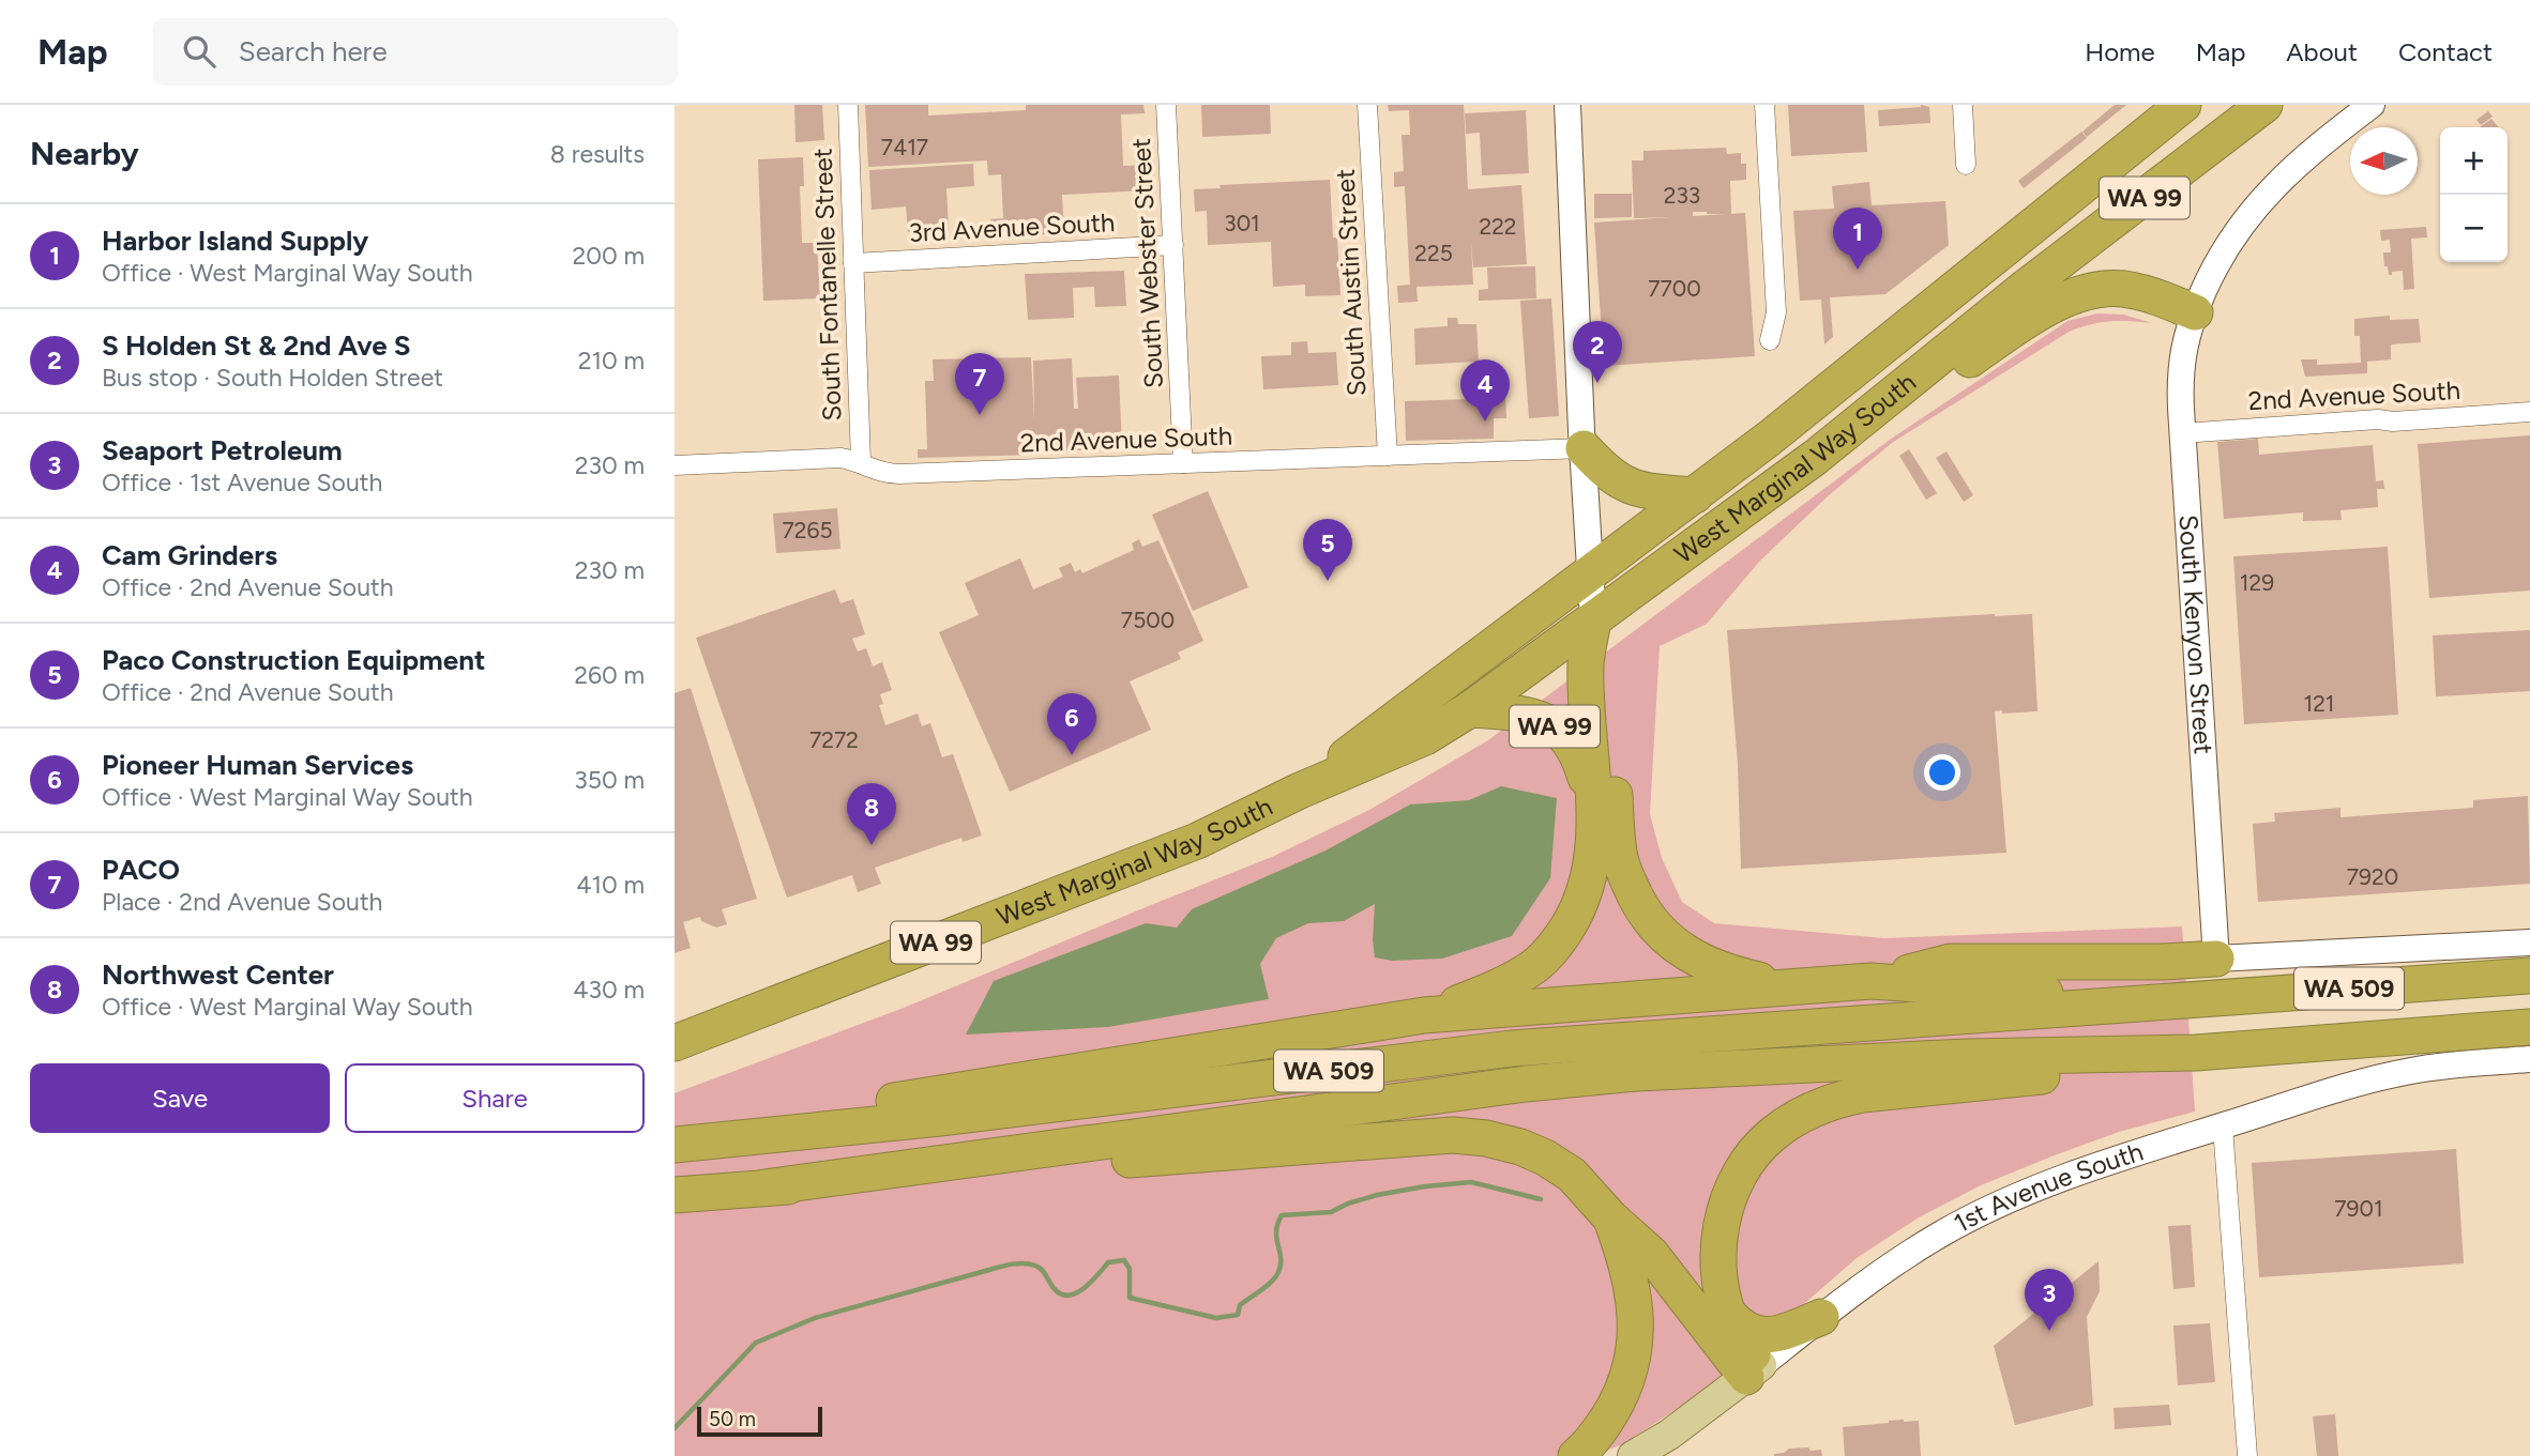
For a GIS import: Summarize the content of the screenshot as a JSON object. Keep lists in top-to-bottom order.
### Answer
{
  "streets": {
    "highway": ["WA 99", "West Marginal Way South", "WA 509"],
    "main road": ["1st Avenue South"],
    "street": [
      "3rd Avenue South",
      "South Webster Street",
      "South Austin Street",
      "South Fontanelle Street",
      "2nd Avenue South",
      "South Kenyon Street"
    ]
  },
  "crossings": [
    ["WA 99", "West Marginal Way South"],
    ["3rd Avenue South", "South Webster Street"],
    ["3rd Avenue South", "South Fontanelle Street"],
    ["South Webster Street", "2nd Avenue South"],
    ["South Austin Street", "2nd Avenue South"],
    ["South Fontanelle Street", "2nd Avenue South"],
    ["2nd Avenue South", "South Kenyon Street"]
  ],
  "house_numbers": [
    "7417",
    "233",
    "301",
    "222",
    "225",
    "7700",
    "7265",
    "129",
    "7500",
    "121",
    "7272",
    "7920",
    "7901"
  ],
  "scale_bar": "50 m",
  "north": "left",
  "page": {
    "header": "Map",
    "search": "Search here",
    "nav": [
      "Home",
      "Map",
      "About",
      "Contact"
    ],
    "heading": ["Nearby", "8 results"],
    "map_buttons": ["+", "−"],
    "list": [
      {
        "mark": "1",
        "name": "Harbor Island Supply",
        "note": "Office · West Marginal Way South",
        "value": "200 m"
      },
      {
        "mark": "2",
        "name": "S Holden St & 2nd Ave S",
        "note": "Bus stop · South Holden Street",
        "value": "210 m"
      },
      {
        "mark": "3",
        "name": "Seaport Petroleum",
        "note": "Office · 1st Avenue South",
        "value": "230 m"
      },
      {
        "mark": "4",
        "name": "Cam Grinders",
        "note": "Office · 2nd Avenue South",
        "value": "230 m"
      },
      {
        "mark": "5",
        "name": "Paco Construction Equipment",
        "note": "Office · 2nd Avenue South",
        "value": "260 m"
      },
      {
        "mark": "6",
        "name": "Pioneer Human Services",
        "note": "Office · West Marginal Way South",
        "value": "350 m"
      },
      {
        "mark": "7",
        "name": "PACO",
        "note": "Place · 2nd Avenue South",
        "value": "410 m"
      },
      {
        "mark": "8",
        "name": "Northwest Center",
        "note": "Office · West Marginal Way South",
        "value": "430 m"
      }
    ],
    "pins": [
      "1",
      "2",
      "7",
      "4",
      "5",
      "6",
      "8",
      "3"
    ],
    "buttons": ["Save", "Share"],
    "scale": "50 m"
  }
}
